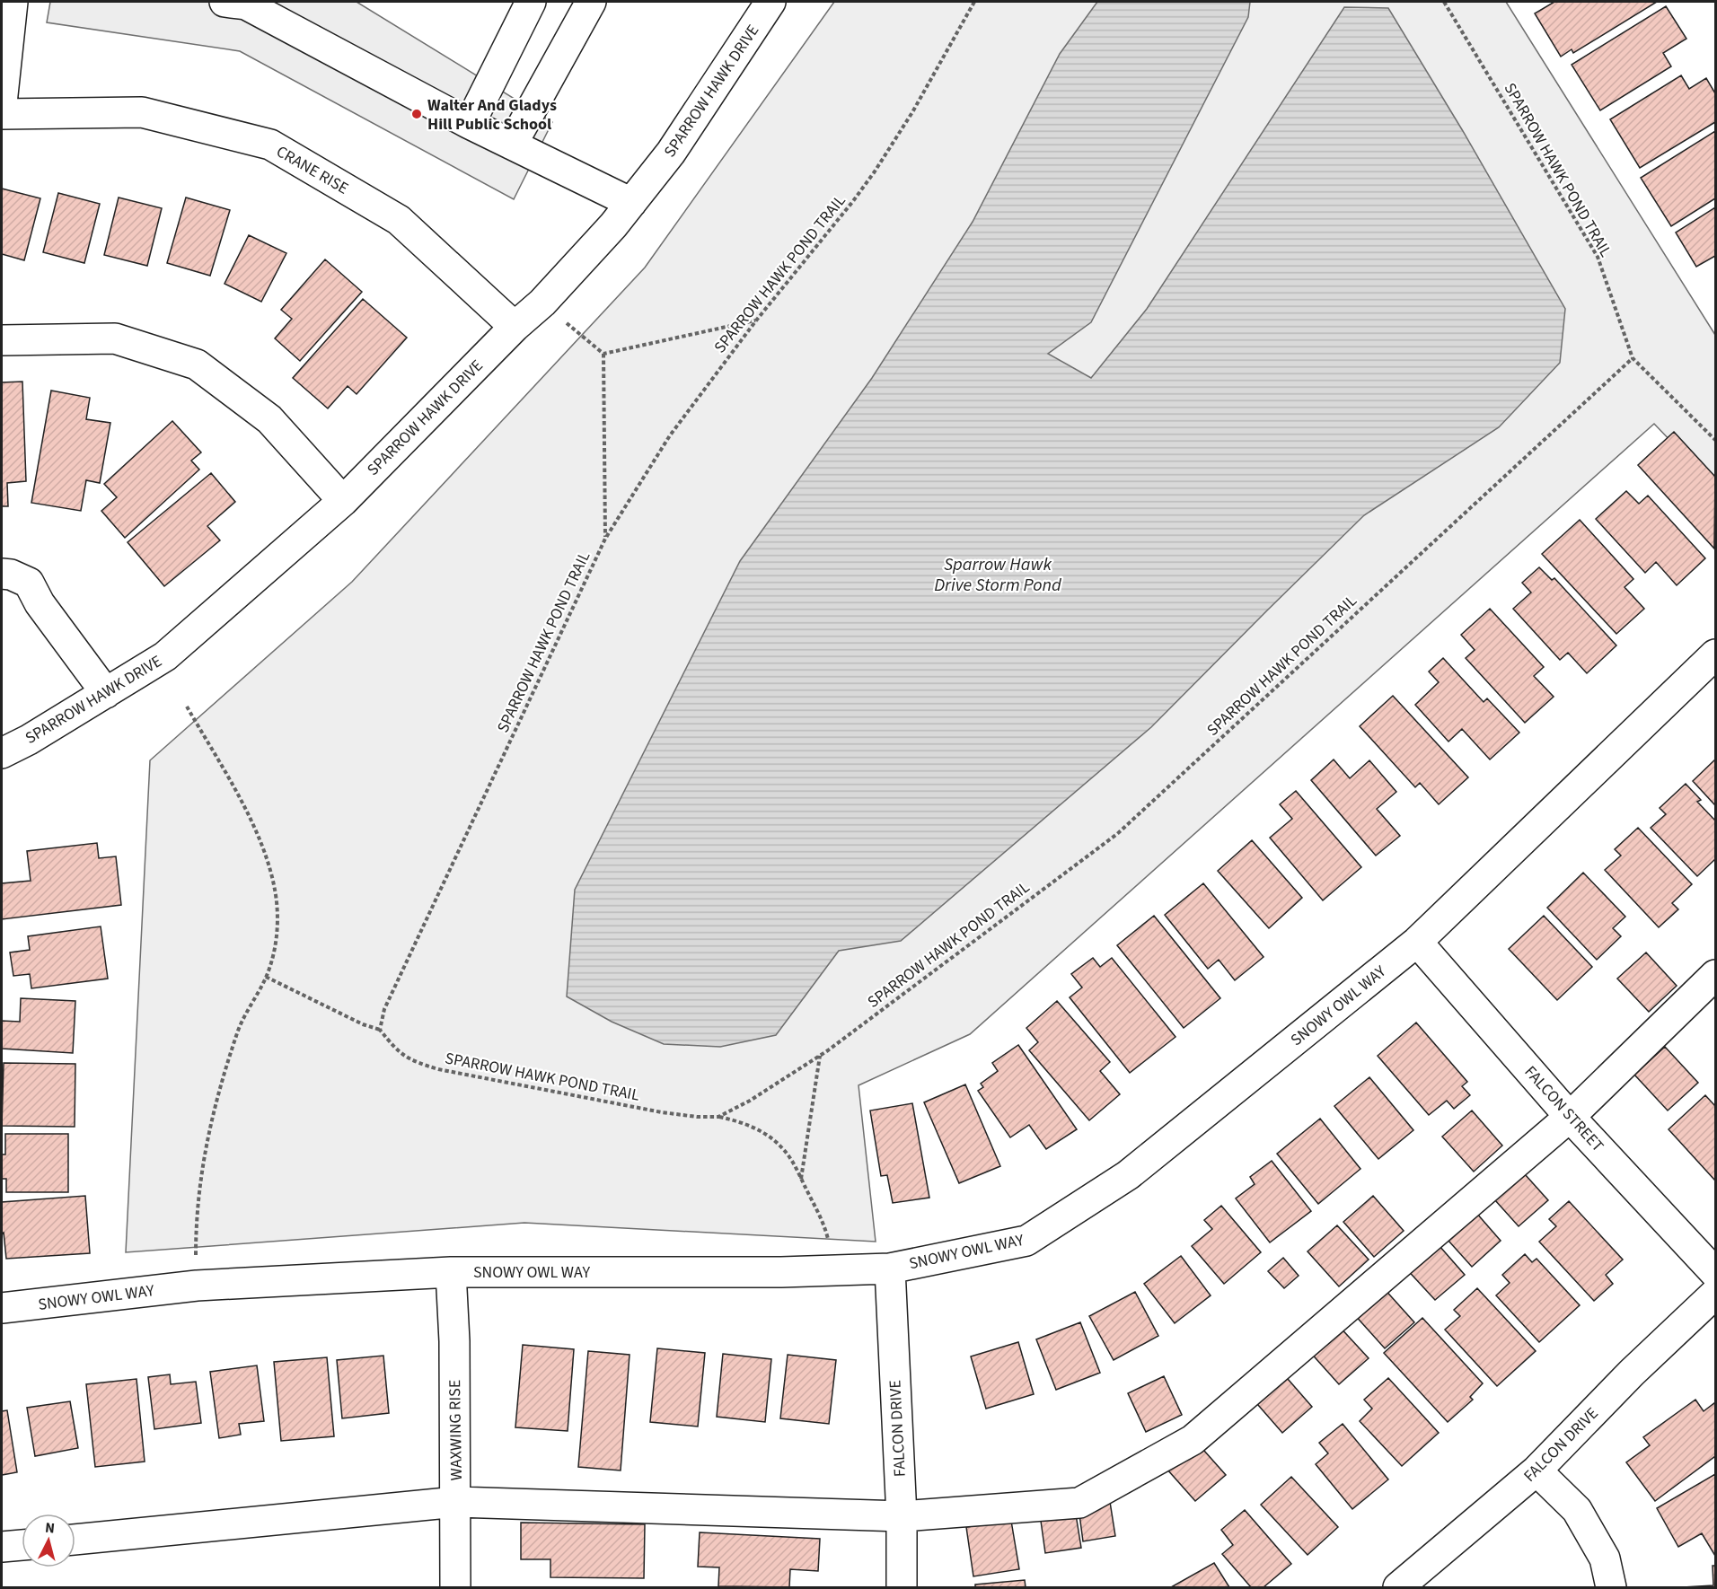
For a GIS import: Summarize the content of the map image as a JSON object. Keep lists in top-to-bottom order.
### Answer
{
  "streets": {
    "street": [
      "SPARROW HAWK DRIVE",
      "CRANE RISE",
      "SNOWY OWL WAY",
      "FALCON STREET",
      "FALCON DRIVE",
      "WAXWING RISE"
    ],
    "path": ["SPARROW HAWK POND TRAIL"]
  },
  "crossings": [
    ["SPARROW HAWK DRIVE", "CRANE RISE"],
    ["SNOWY OWL WAY", "FALCON STREET"],
    ["SNOWY OWL WAY", "FALCON DRIVE"],
    ["SNOWY OWL WAY", "WAXWING RISE"]
  ],
  "water": ["Sparrow Hawk Drive Storm Pond"],
  "places": ["Walter And Gladys Hill Public School"],
  "north": "top"
}
